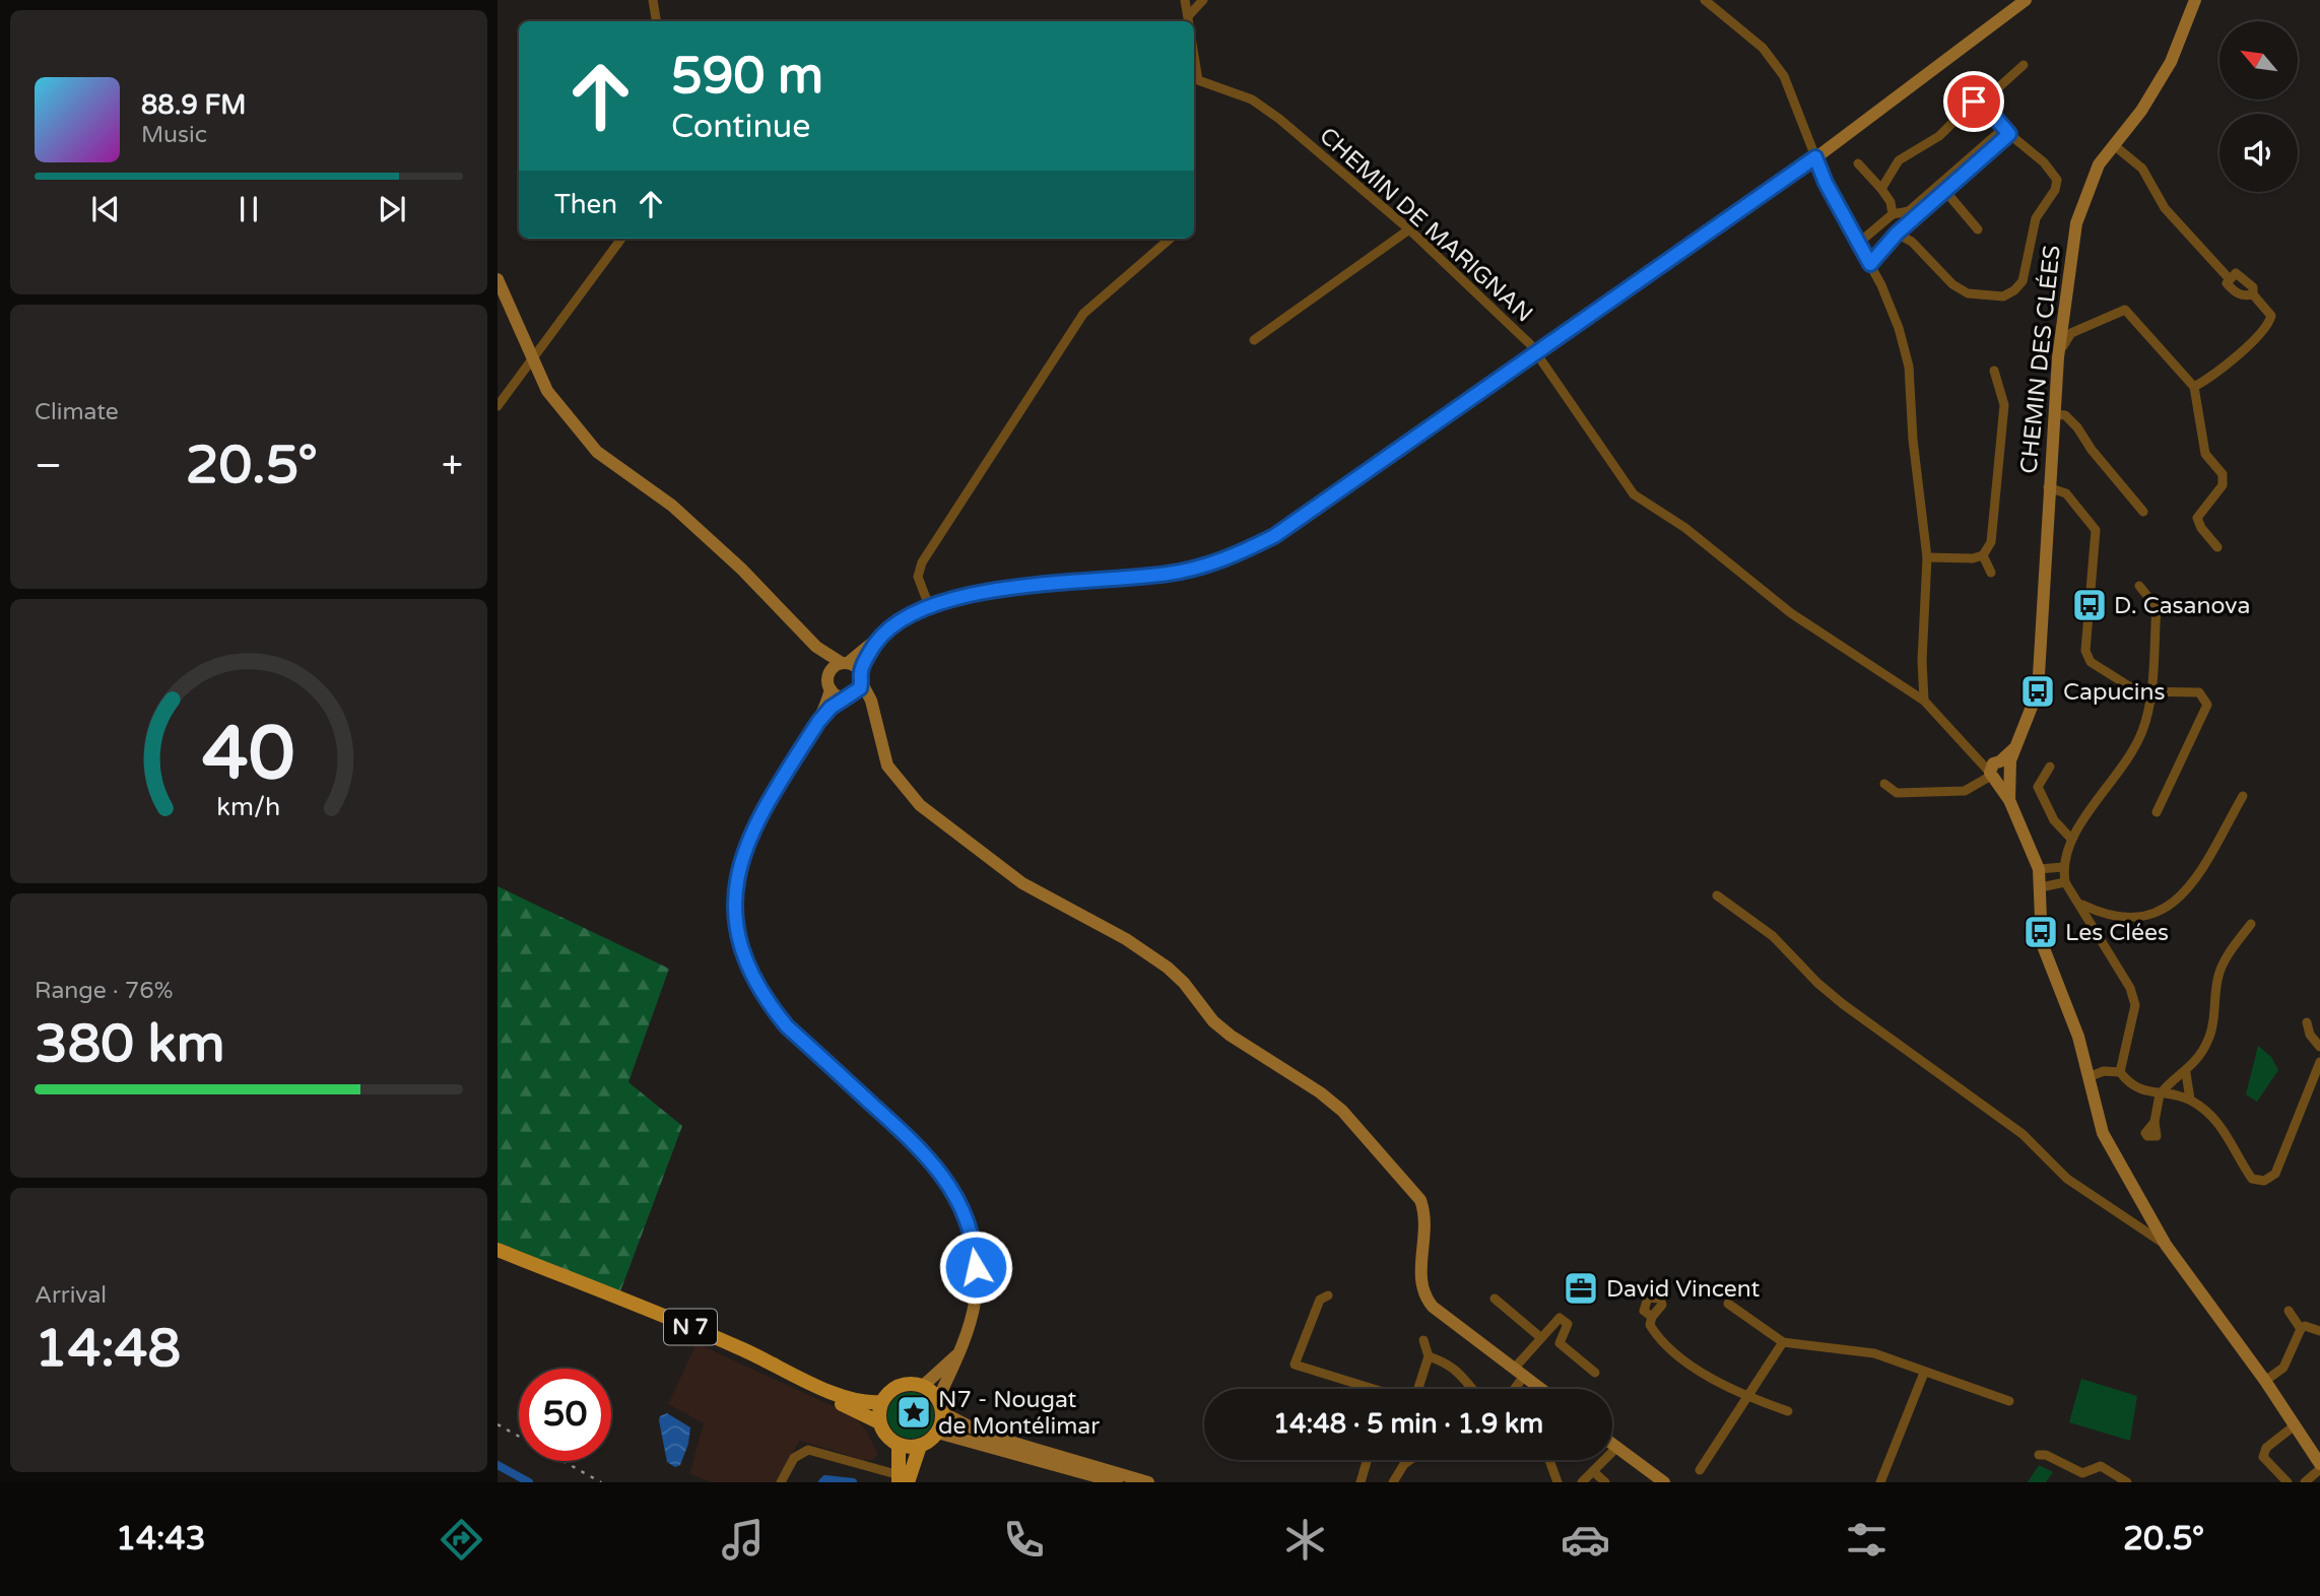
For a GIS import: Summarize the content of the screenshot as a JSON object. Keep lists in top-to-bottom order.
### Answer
{
  "streets": {
    "main road": ["N 7"],
    "street": ["CHEMIN DE MARIGNAN", "CHEMIN DES CLÉES"]
  },
  "crossings": [
    ["CHEMIN DE MARIGNAN", "CHEMIN DES CLÉES"]
  ],
  "places": {
    "bus stop": ["D. Casanova", "Capucins", "Les Clées"],
    "office": ["David Vincent"],
    "place": ["N7 - Nougat de Montélimar"]
  },
  "north": "top left",
  "page": {
    "turn": ["590 m", "Continue"],
    "song": ["88.9 FM", "Music"],
    "then": "Then",
    "tile": [
      "Climate",
      ["Range · 76%", "380 km"],
      ["Arrival", "14:48"]
    ],
    "heat": ["−", "20.5°", "+"],
    "limit": "50",
    "trip": "14:48 · 5 min · 1.9 km",
    "tabs": ["14:43", "20.5°"],
    "gauge": ["40", "km/h"]
  }
}
